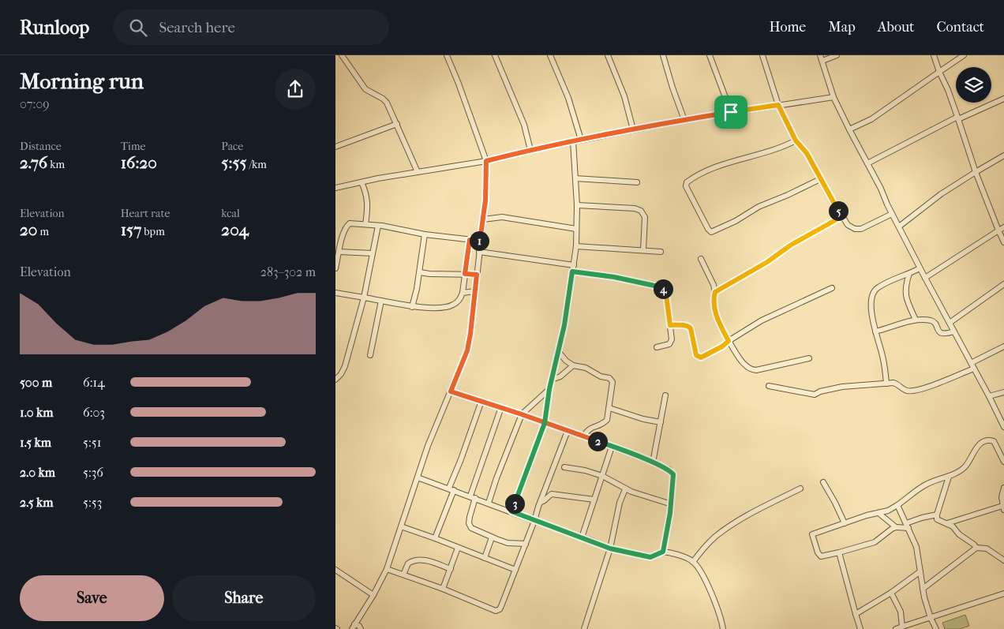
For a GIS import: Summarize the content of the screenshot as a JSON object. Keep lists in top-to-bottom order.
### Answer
{
  "page": {
    "header": "Runloop",
    "search": "Search here",
    "nav": [
      "Home",
      "Map",
      "About",
      "Contact"
    ],
    "heading": ["Morning run", "07:09"],
    "stats": [
      ["Distance", "2.76 km"],
      ["Time", "16:20"],
      ["Pace", "5:55 /km"],
      ["Elevation", "20 m"],
      ["Heart rate", "157 bpm"],
      ["kcal", "204"]
    ],
    "pins": [
      "5",
      "1",
      "4",
      "2",
      "3"
    ],
    "chart": ["Elevation", "283–302 m"],
    "list": [
      {
        "name": "500 m",
        "note": "6:14"
      },
      {
        "name": "1.0 km",
        "note": "6:03"
      },
      {
        "name": "1.5 km",
        "note": "5:51"
      },
      {
        "name": "2.0 km",
        "note": "5:36"
      },
      {
        "name": "2.5 km",
        "note": "5:53"
      }
    ],
    "buttons": ["Save", "Share"]
  }
}
